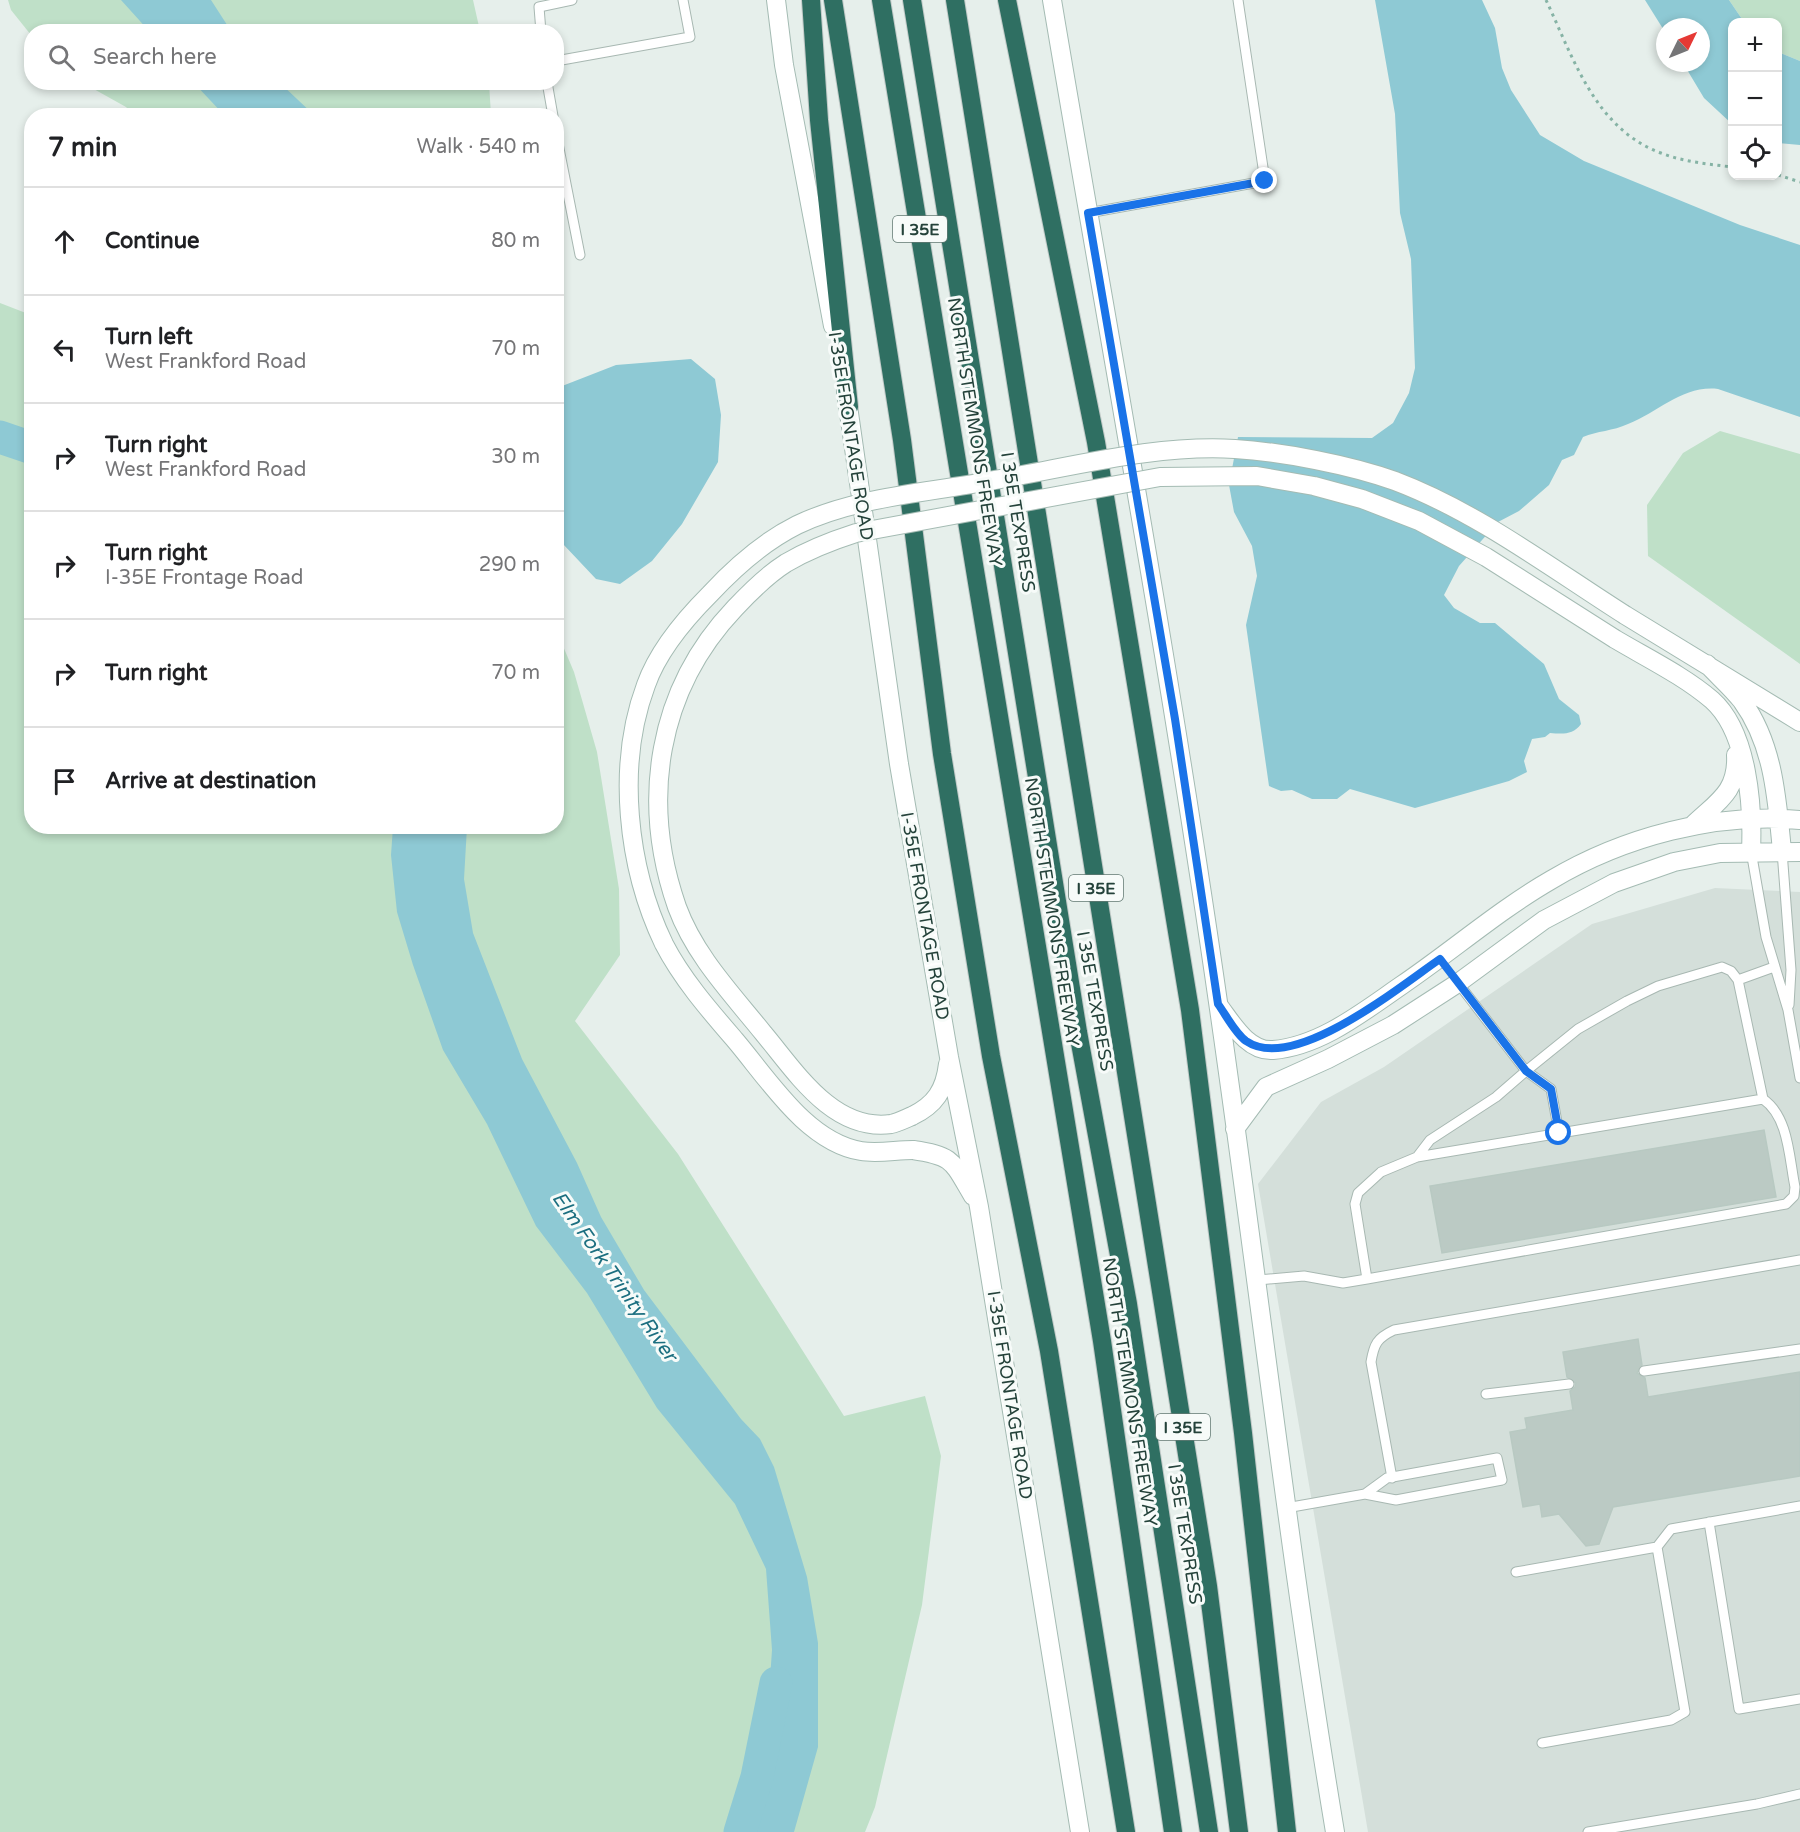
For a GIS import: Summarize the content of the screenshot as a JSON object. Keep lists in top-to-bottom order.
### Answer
{
  "streets": {
    "highway": ["I 35E", "NORTH STEMMONS FREEWAY", "I 35E TEXPRESS"],
    "main road": ["I-35E FRONTAGE ROAD"]
  },
  "water": ["Elm Fork Trinity River"],
  "north": "top right",
  "page": {
    "map_buttons": ["+", "−"],
    "search": "Search here",
    "heading": ["7 min", "Walk · 540 m"],
    "list": [
      ["Continue", "80 m"],
      ["Turn left", "West Frankford Road", "70 m"],
      ["Turn right", "West Frankford Road", "30 m"],
      ["Turn right", "I-35E Frontage Road", "290 m"],
      ["Turn right", "70 m"],
      "Arrive at destination"
    ]
  }
}
